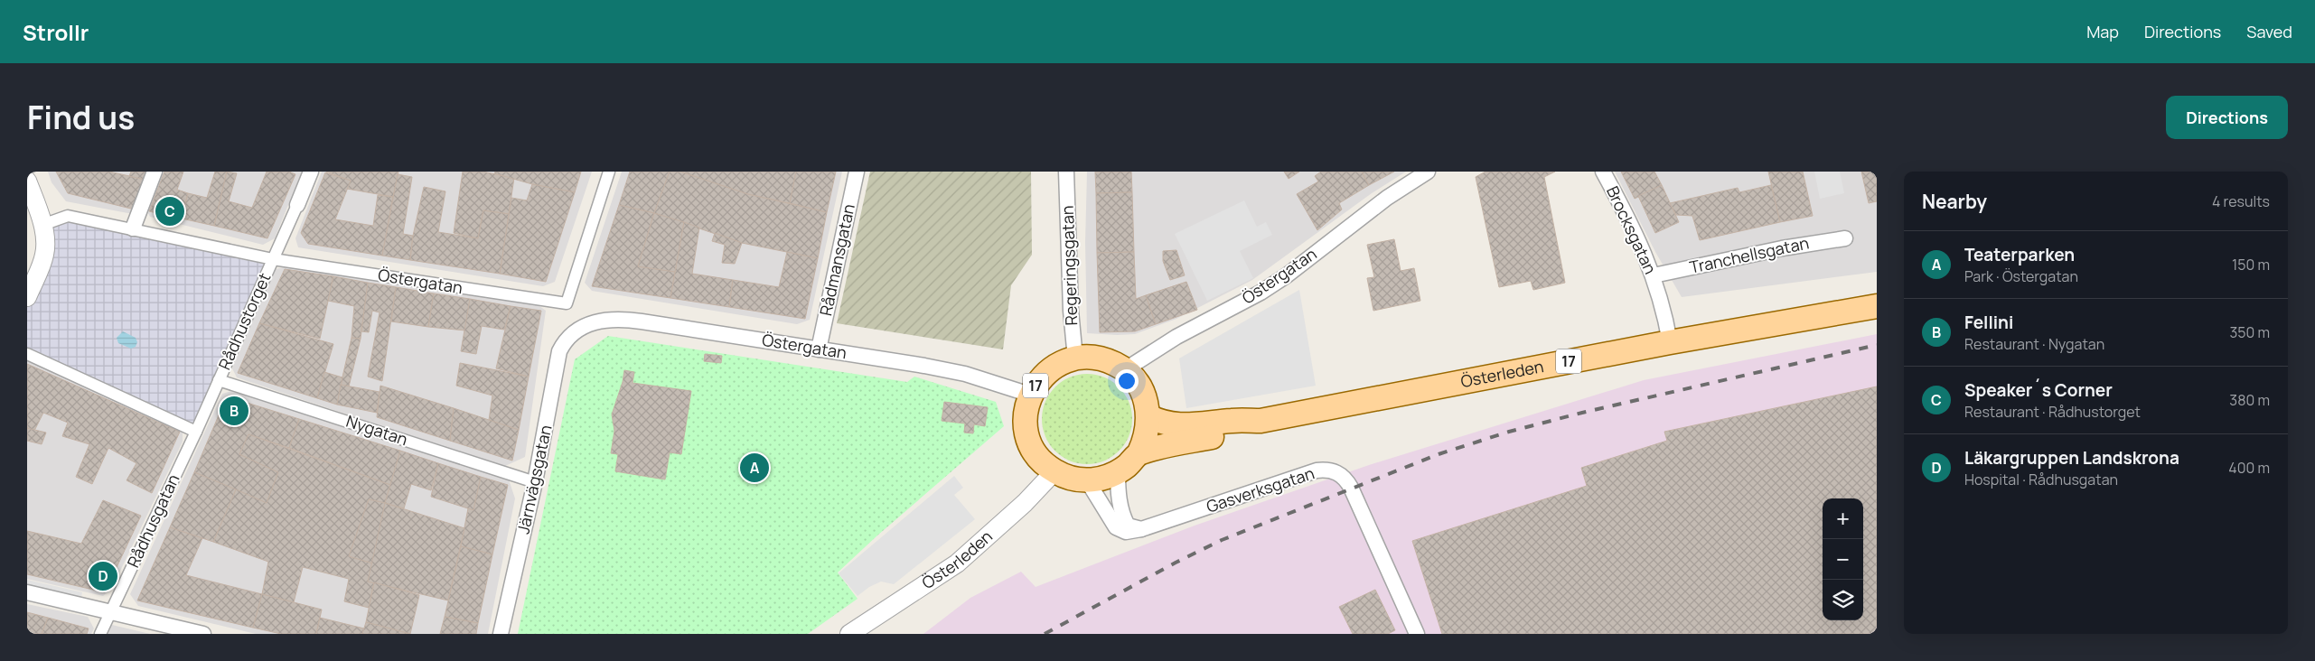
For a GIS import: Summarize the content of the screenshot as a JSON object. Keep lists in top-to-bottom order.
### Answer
{
  "streets": {
    "main road": ["17", "Österleden"],
    "street": [
      "Brocksgatan",
      "Tranchellsgatan",
      "Rådmansgatan",
      "Regeringsgatan",
      "Östergatan",
      "Rådhustorget",
      "Nygatan",
      "Järnvägsgatan",
      "Gasverksgatan",
      "Rådhusgatan"
    ]
  },
  "crossings": [
    ["Brocksgatan", "Tranchellsgatan"],
    ["Brocksgatan", "Österleden"],
    ["Rådmansgatan", "Östergatan"],
    ["Regeringsgatan", "Östergatan"],
    ["Regeringsgatan", "17"],
    ["Regeringsgatan", "Österleden"],
    ["Regeringsgatan", "Gasverksgatan"],
    ["Östergatan", "Rådhustorget"],
    ["Östergatan", "17"],
    ["Östergatan", "Österleden"],
    ["Östergatan", "Järnvägsgatan"],
    ["Östergatan", "Gasverksgatan"],
    ["Rådhustorget", "Nygatan"],
    ["Rådhustorget", "Rådhusgatan"],
    ["17", "Österleden"],
    ["17", "Gasverksgatan"],
    ["Österleden", "Gasverksgatan"],
    ["Nygatan", "Järnvägsgatan"]
  ],
  "page": {
    "header": "Strollr",
    "nav": ["Map", "Directions", "Saved"],
    "title": "Find us",
    "buttons": "Directions",
    "heading": ["Nearby", "4 results"],
    "pins": [
      "C",
      "B",
      "A",
      "D"
    ],
    "list": [
      {
        "mark": "A",
        "name": "Teaterparken",
        "note": "Park · Östergatan",
        "value": "150 m"
      },
      {
        "mark": "B",
        "name": "Fellini",
        "note": "Restaurant · Nygatan",
        "value": "350 m"
      },
      {
        "mark": "C",
        "name": "Speaker´s Corner",
        "note": "Restaurant · Rådhustorget",
        "value": "380 m"
      },
      {
        "mark": "D",
        "name": "Läkargruppen Landskrona",
        "note": "Hospital · Rådhusgatan",
        "value": "400 m"
      }
    ],
    "map_buttons": ["+", "−"]
  }
}
